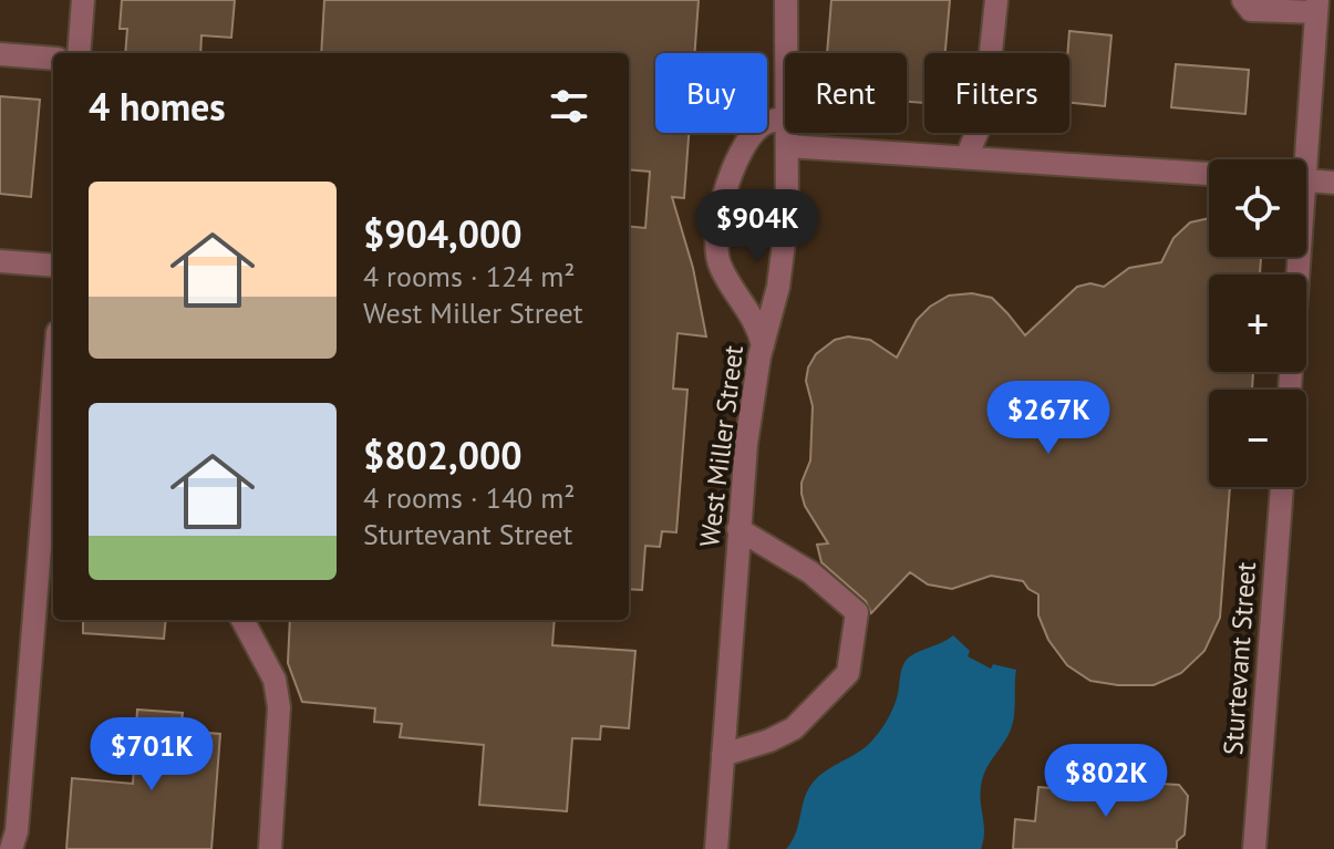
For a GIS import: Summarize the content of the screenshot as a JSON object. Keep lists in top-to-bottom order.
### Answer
{
  "streets": {
    "street": ["West Miller Street", "Sturtevant Street"]
  },
  "page": {
    "chip": ["Buy", "Rent", "Filters"],
    "heading": "4 homes",
    "map_buttons": ["+", "−"],
    "list": [
      {
        "name": "$904,000",
        "note": "4 rooms · 124 m² · West Miller Street"
      },
      {
        "name": "$802,000",
        "note": "4 rooms · 140 m² · Sturtevant Street"
      }
    ],
    "price": [
      "$904K",
      "$267K",
      "$701K",
      "$802K"
    ]
  }
}
